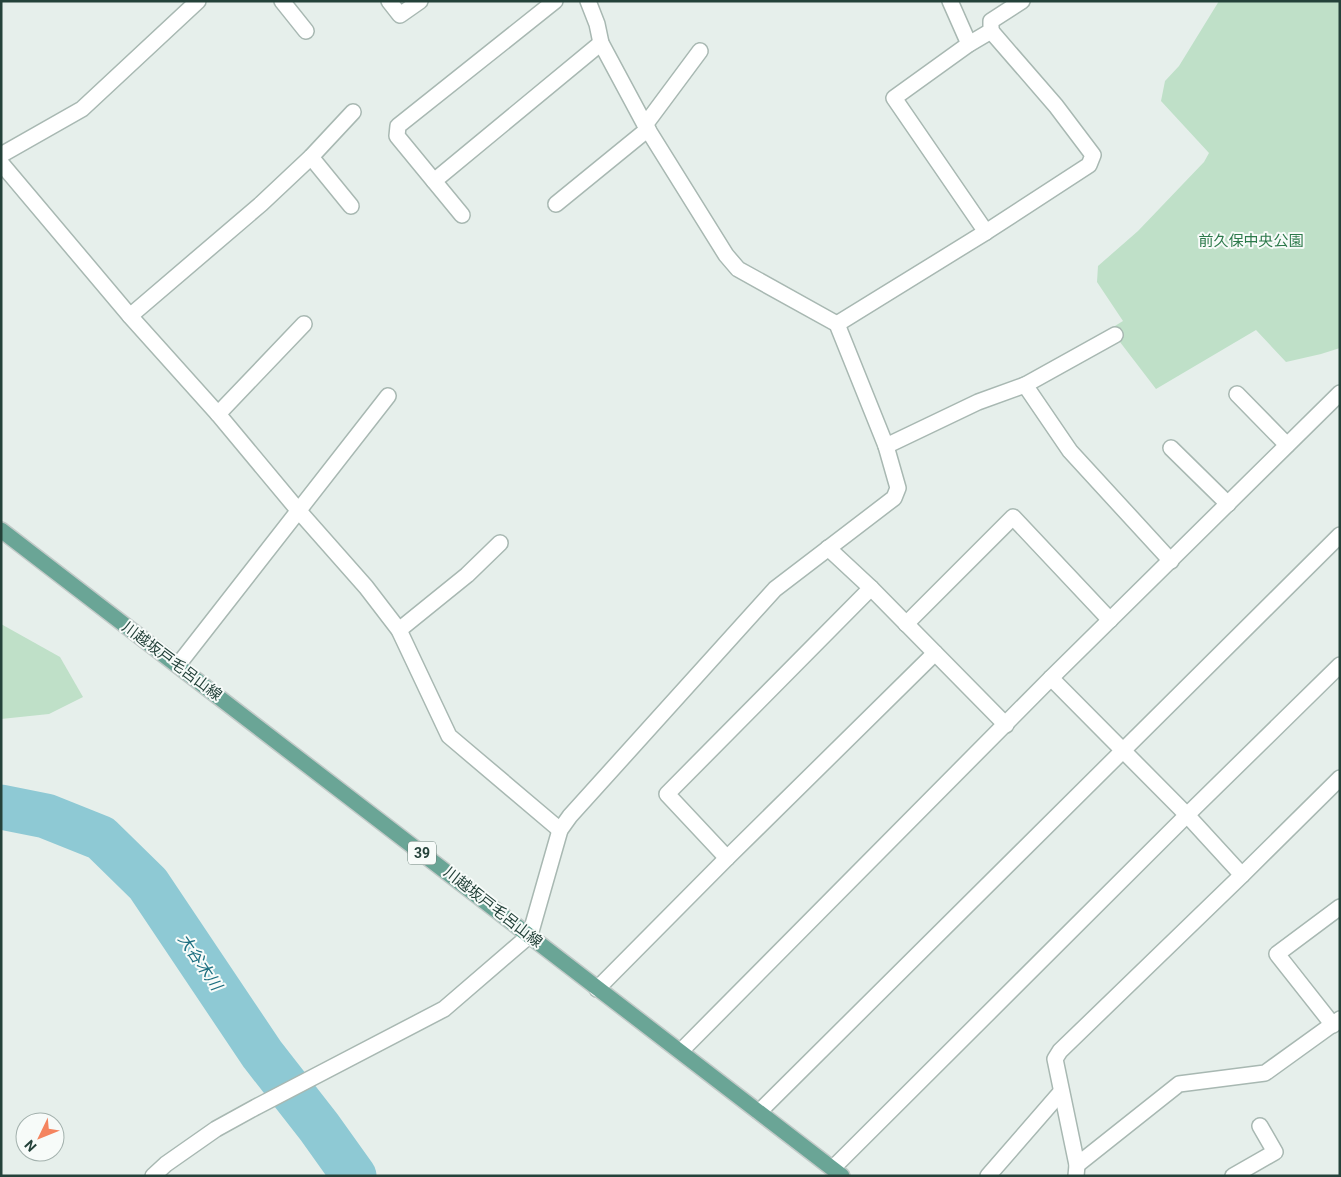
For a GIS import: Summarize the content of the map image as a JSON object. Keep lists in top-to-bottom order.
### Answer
{
  "streets": {
    "main road": ["川越坂戸毛呂山線", "39"]
  },
  "water": ["大谷木川"],
  "parks": ["前久保中央公園"],
  "north": "bottom left"
}
